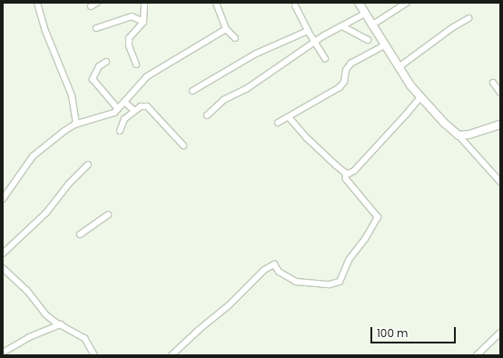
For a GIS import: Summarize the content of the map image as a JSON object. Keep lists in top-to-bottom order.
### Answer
{
  "scale_bar": "100 m"
}
